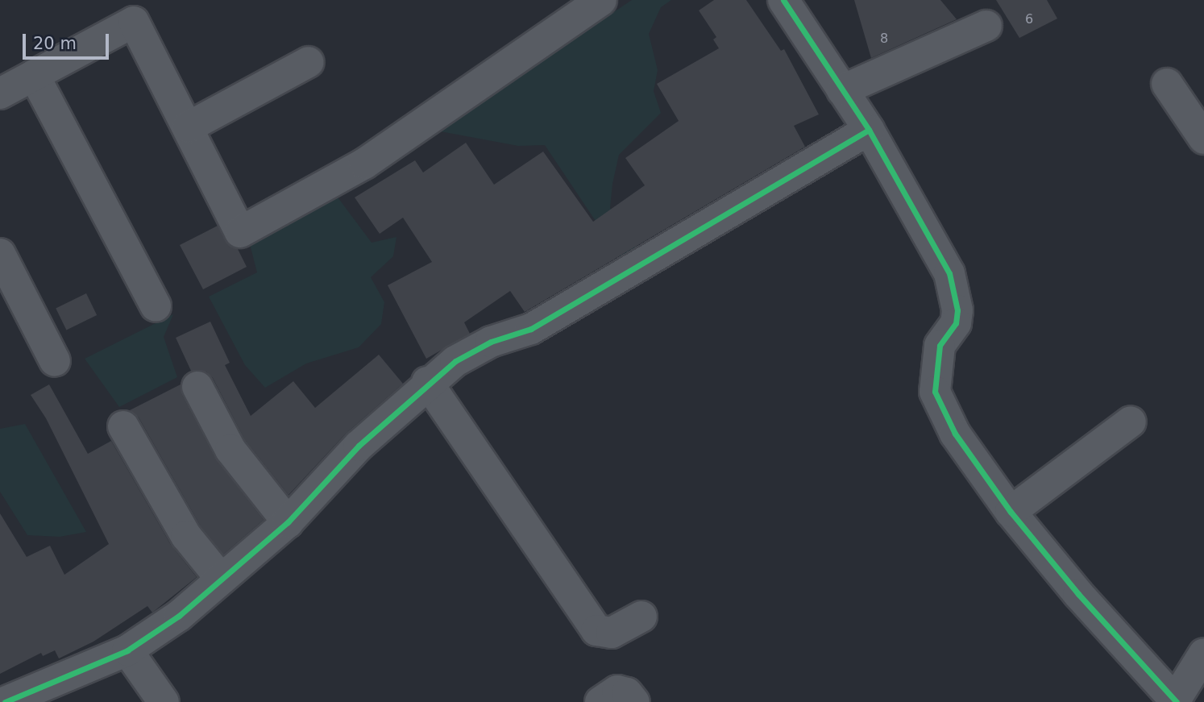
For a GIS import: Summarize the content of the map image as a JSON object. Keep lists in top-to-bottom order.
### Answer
{
  "house_numbers": ["6", "8"],
  "scale_bar": "20 m"
}
